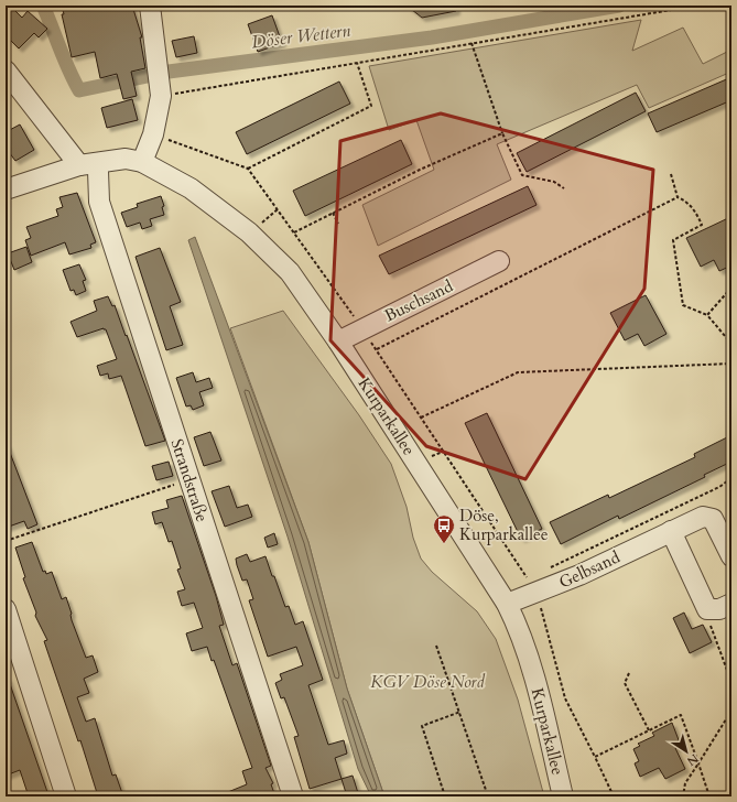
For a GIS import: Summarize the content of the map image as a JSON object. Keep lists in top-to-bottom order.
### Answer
{
  "streets": {
    "street": [
      "Buschsand",
      "Kurparkallee",
      "Strandstraße",
      "Gelbsand"
    ]
  },
  "crossings": [
    ["Buschsand", "Kurparkallee"],
    ["Kurparkallee", "Strandstraße"],
    ["Kurparkallee", "Gelbsand"]
  ],
  "water": ["Döser Wettern"],
  "parks": ["KGV Döse Nord"],
  "places": {
    "bus stop": ["Döse, Kurparkallee"]
  },
  "north": "bottom right"
}
